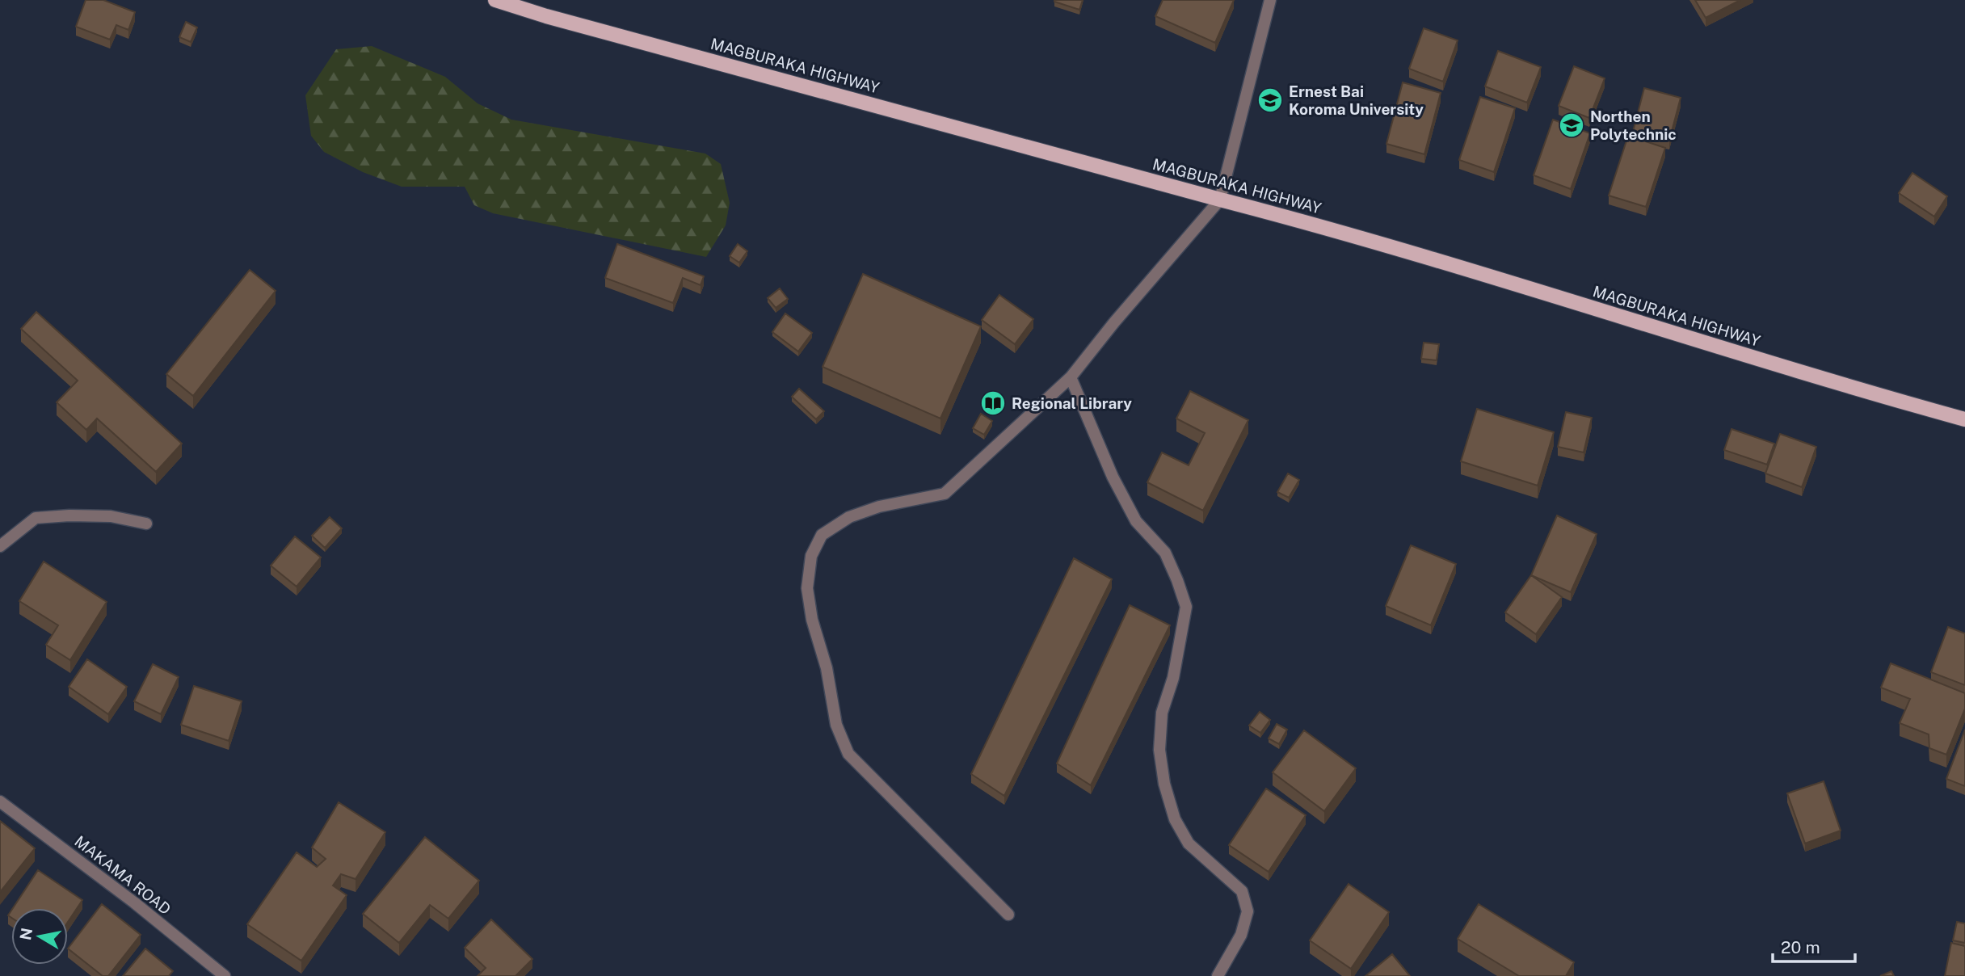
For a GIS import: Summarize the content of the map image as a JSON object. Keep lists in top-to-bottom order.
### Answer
{
  "streets": {
    "main road": ["MAGBURAKA HIGHWAY"],
    "street": ["MAKAMA ROAD"]
  },
  "places": {
    "school or university": ["Ernest Bai Koroma University", "Northen Polytechnic"],
    "library": ["Regional Library"]
  },
  "scale_bar": "20 m",
  "north": "left"
}
